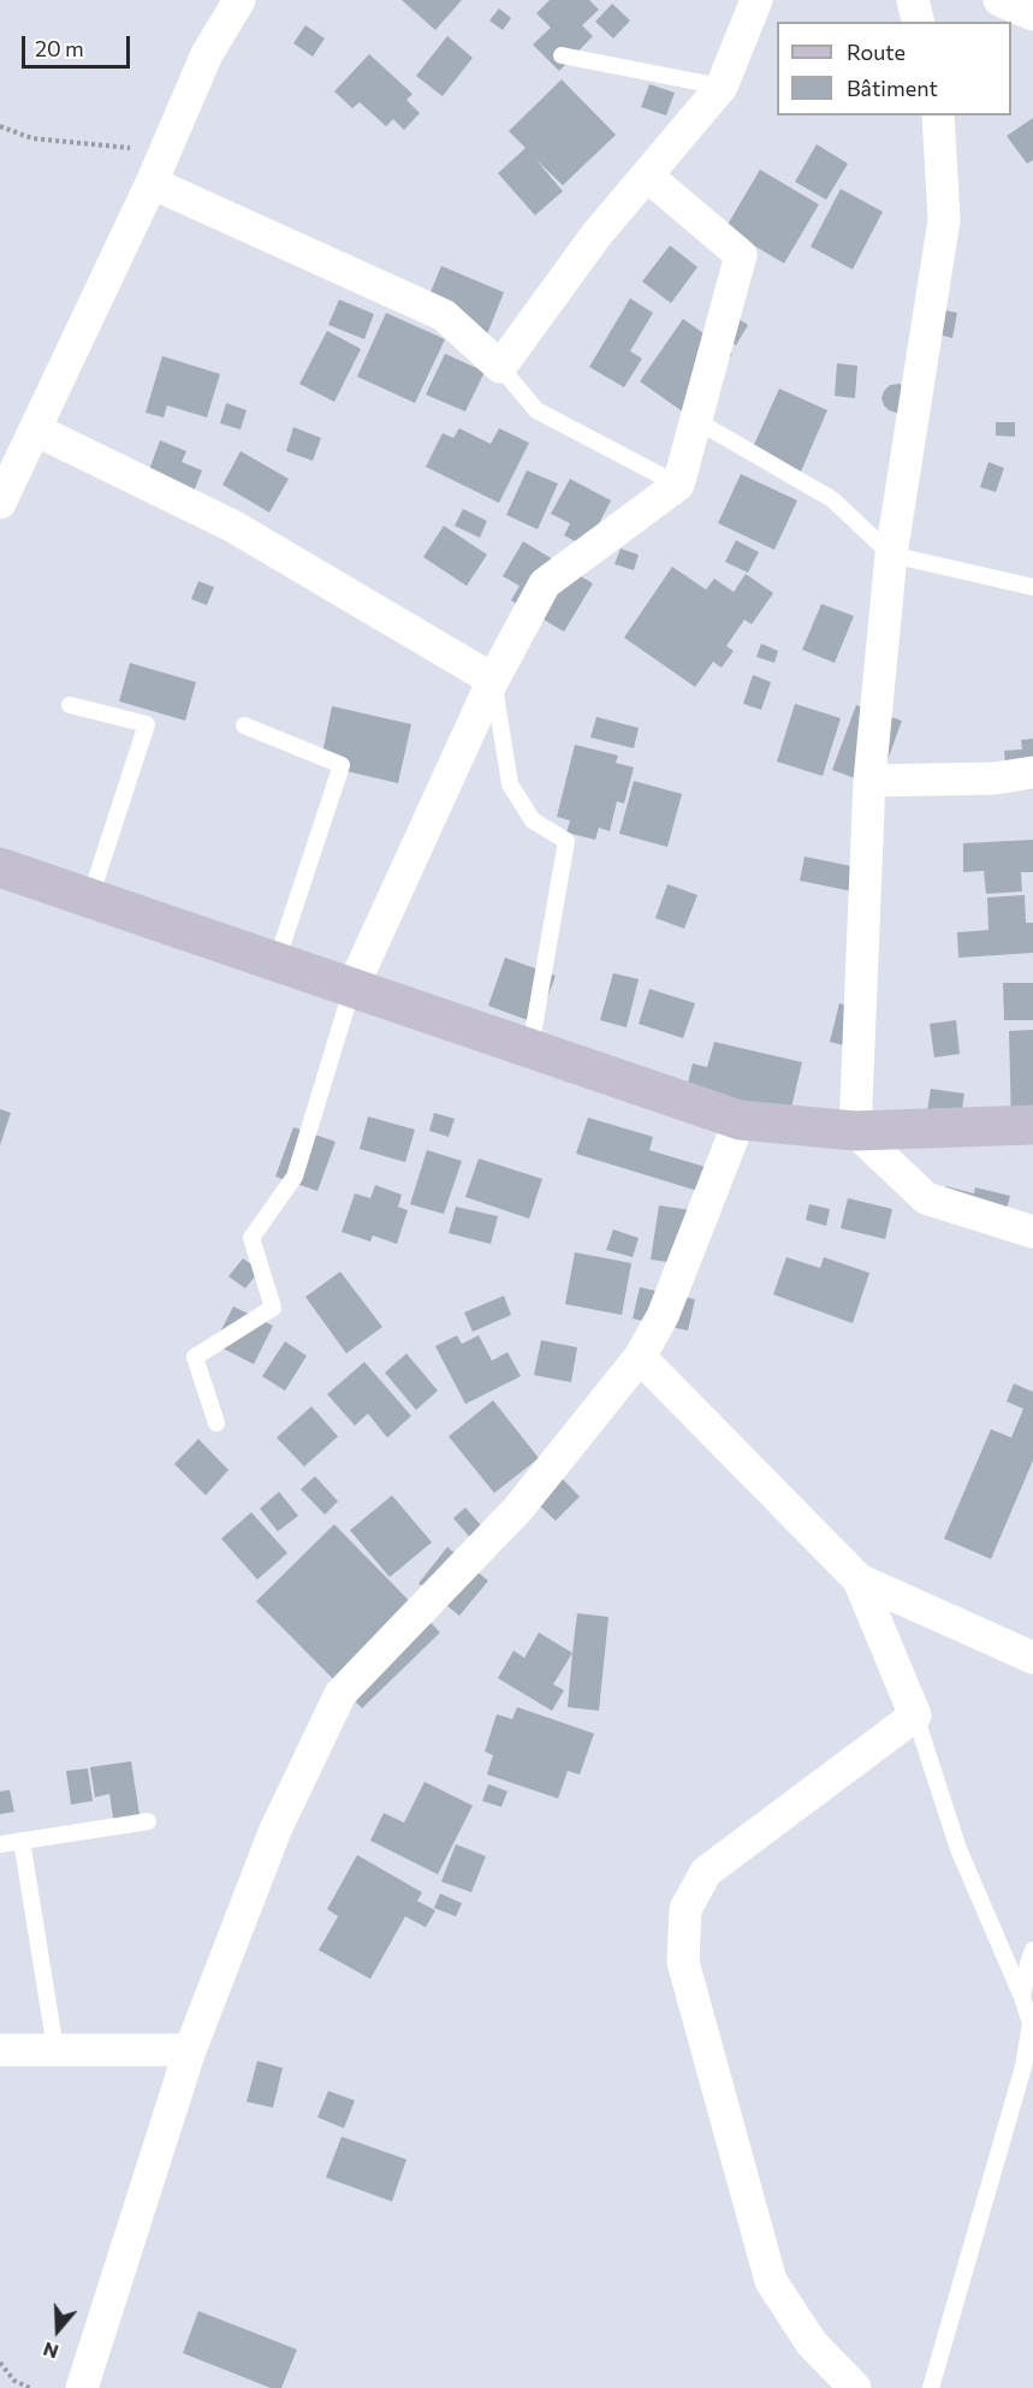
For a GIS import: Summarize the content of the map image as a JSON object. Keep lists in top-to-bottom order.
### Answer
{
  "legend": ["Route", "Bâtiment"],
  "scale_bar": "20 m",
  "north": "bottom"
}
